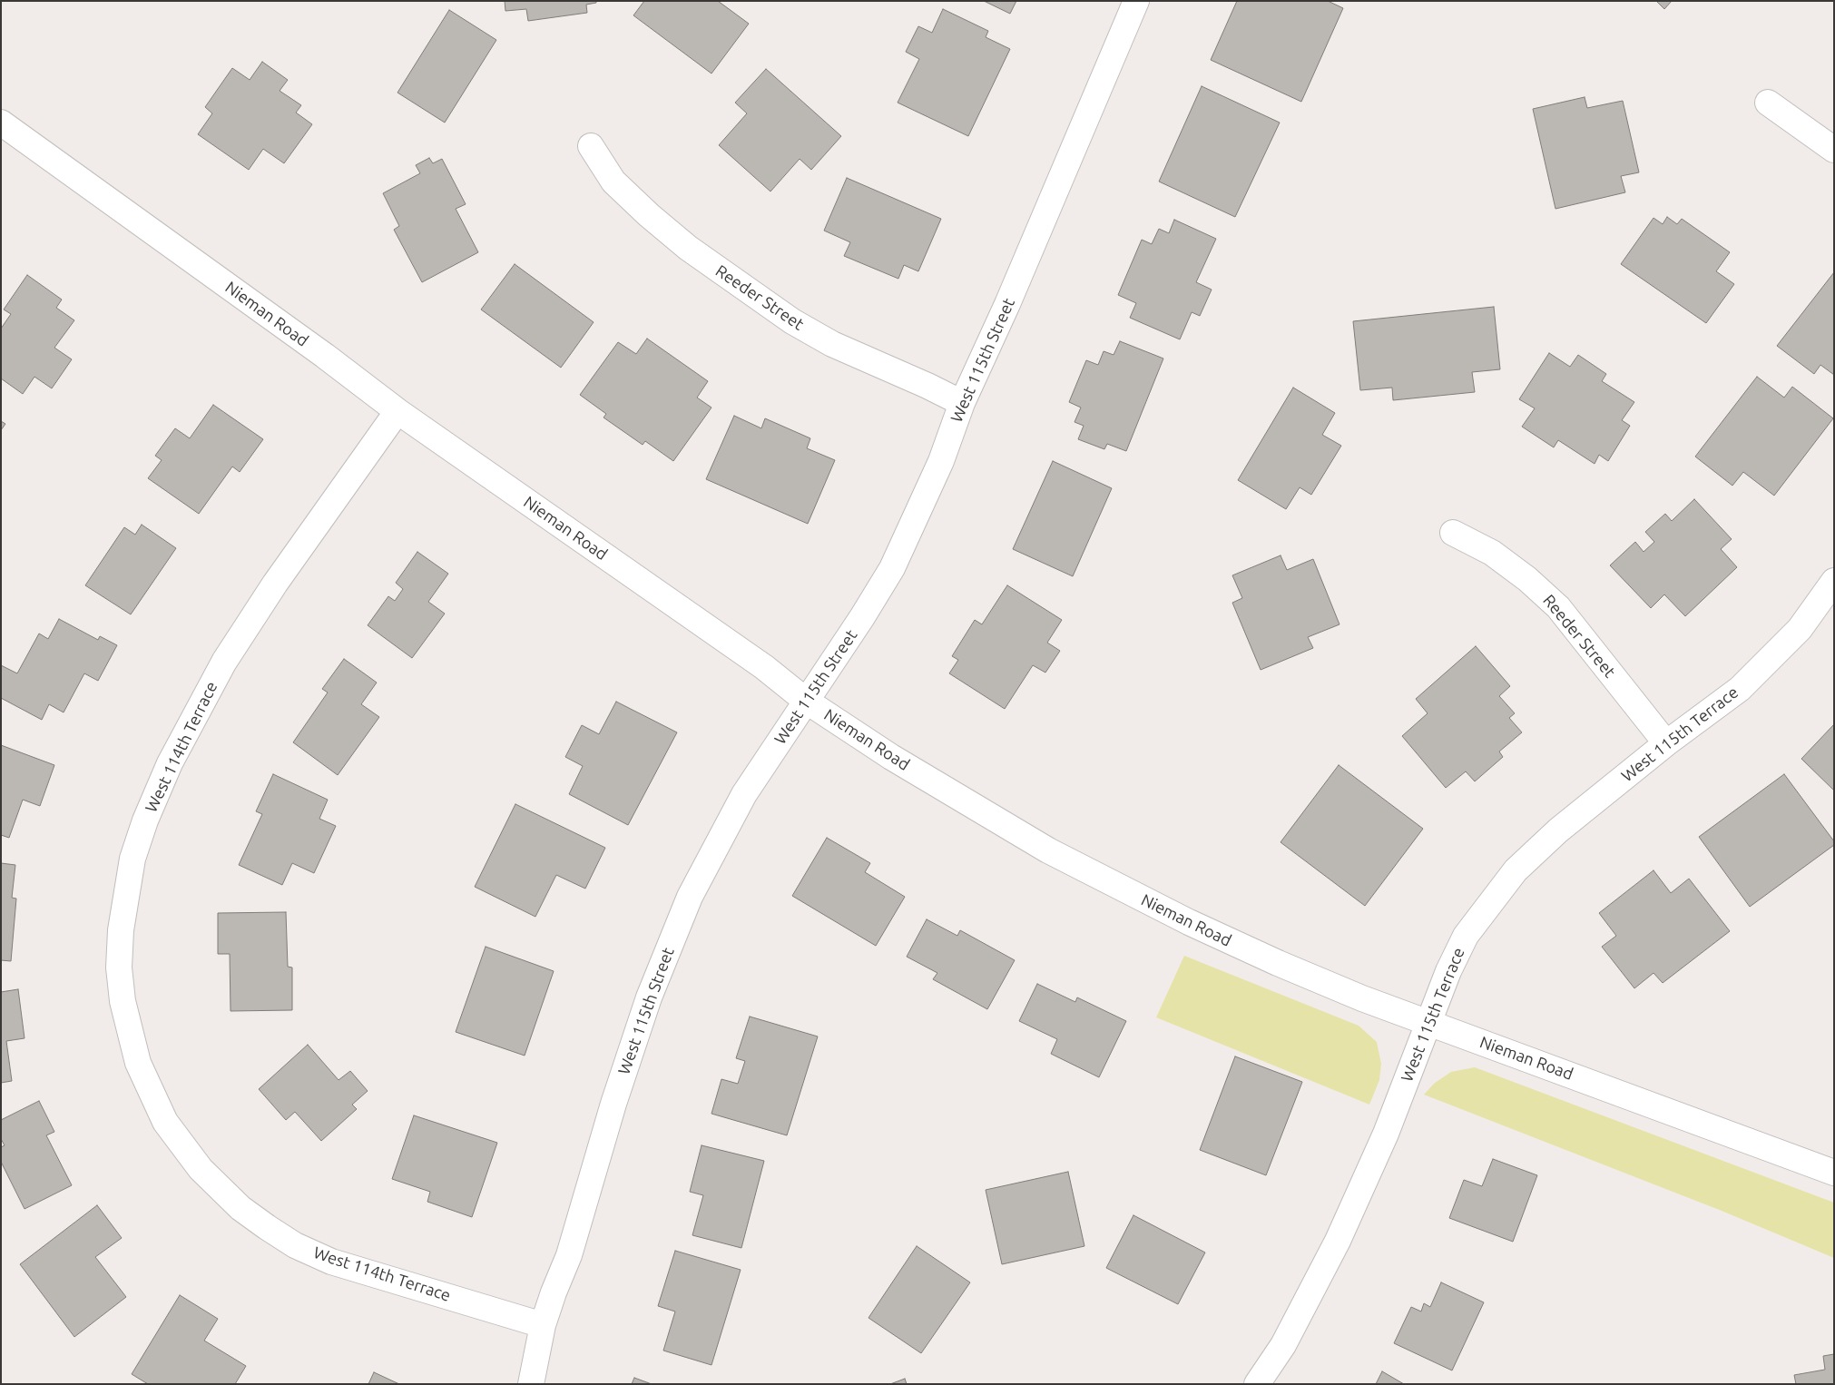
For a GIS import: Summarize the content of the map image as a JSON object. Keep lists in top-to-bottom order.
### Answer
{
  "streets": {
    "street": [
      "Reeder Street",
      "Nieman Road",
      "West 115th Street",
      "West 115th Terrace",
      "West 114th Terrace"
    ]
  },
  "crossings": [
    ["Reeder Street", "West 115th Street"],
    ["Reeder Street", "West 115th Terrace"],
    ["Nieman Road", "West 115th Street"],
    ["Nieman Road", "West 115th Terrace"],
    ["Nieman Road", "West 114th Terrace"],
    ["West 115th Street", "West 114th Terrace"]
  ]
}
